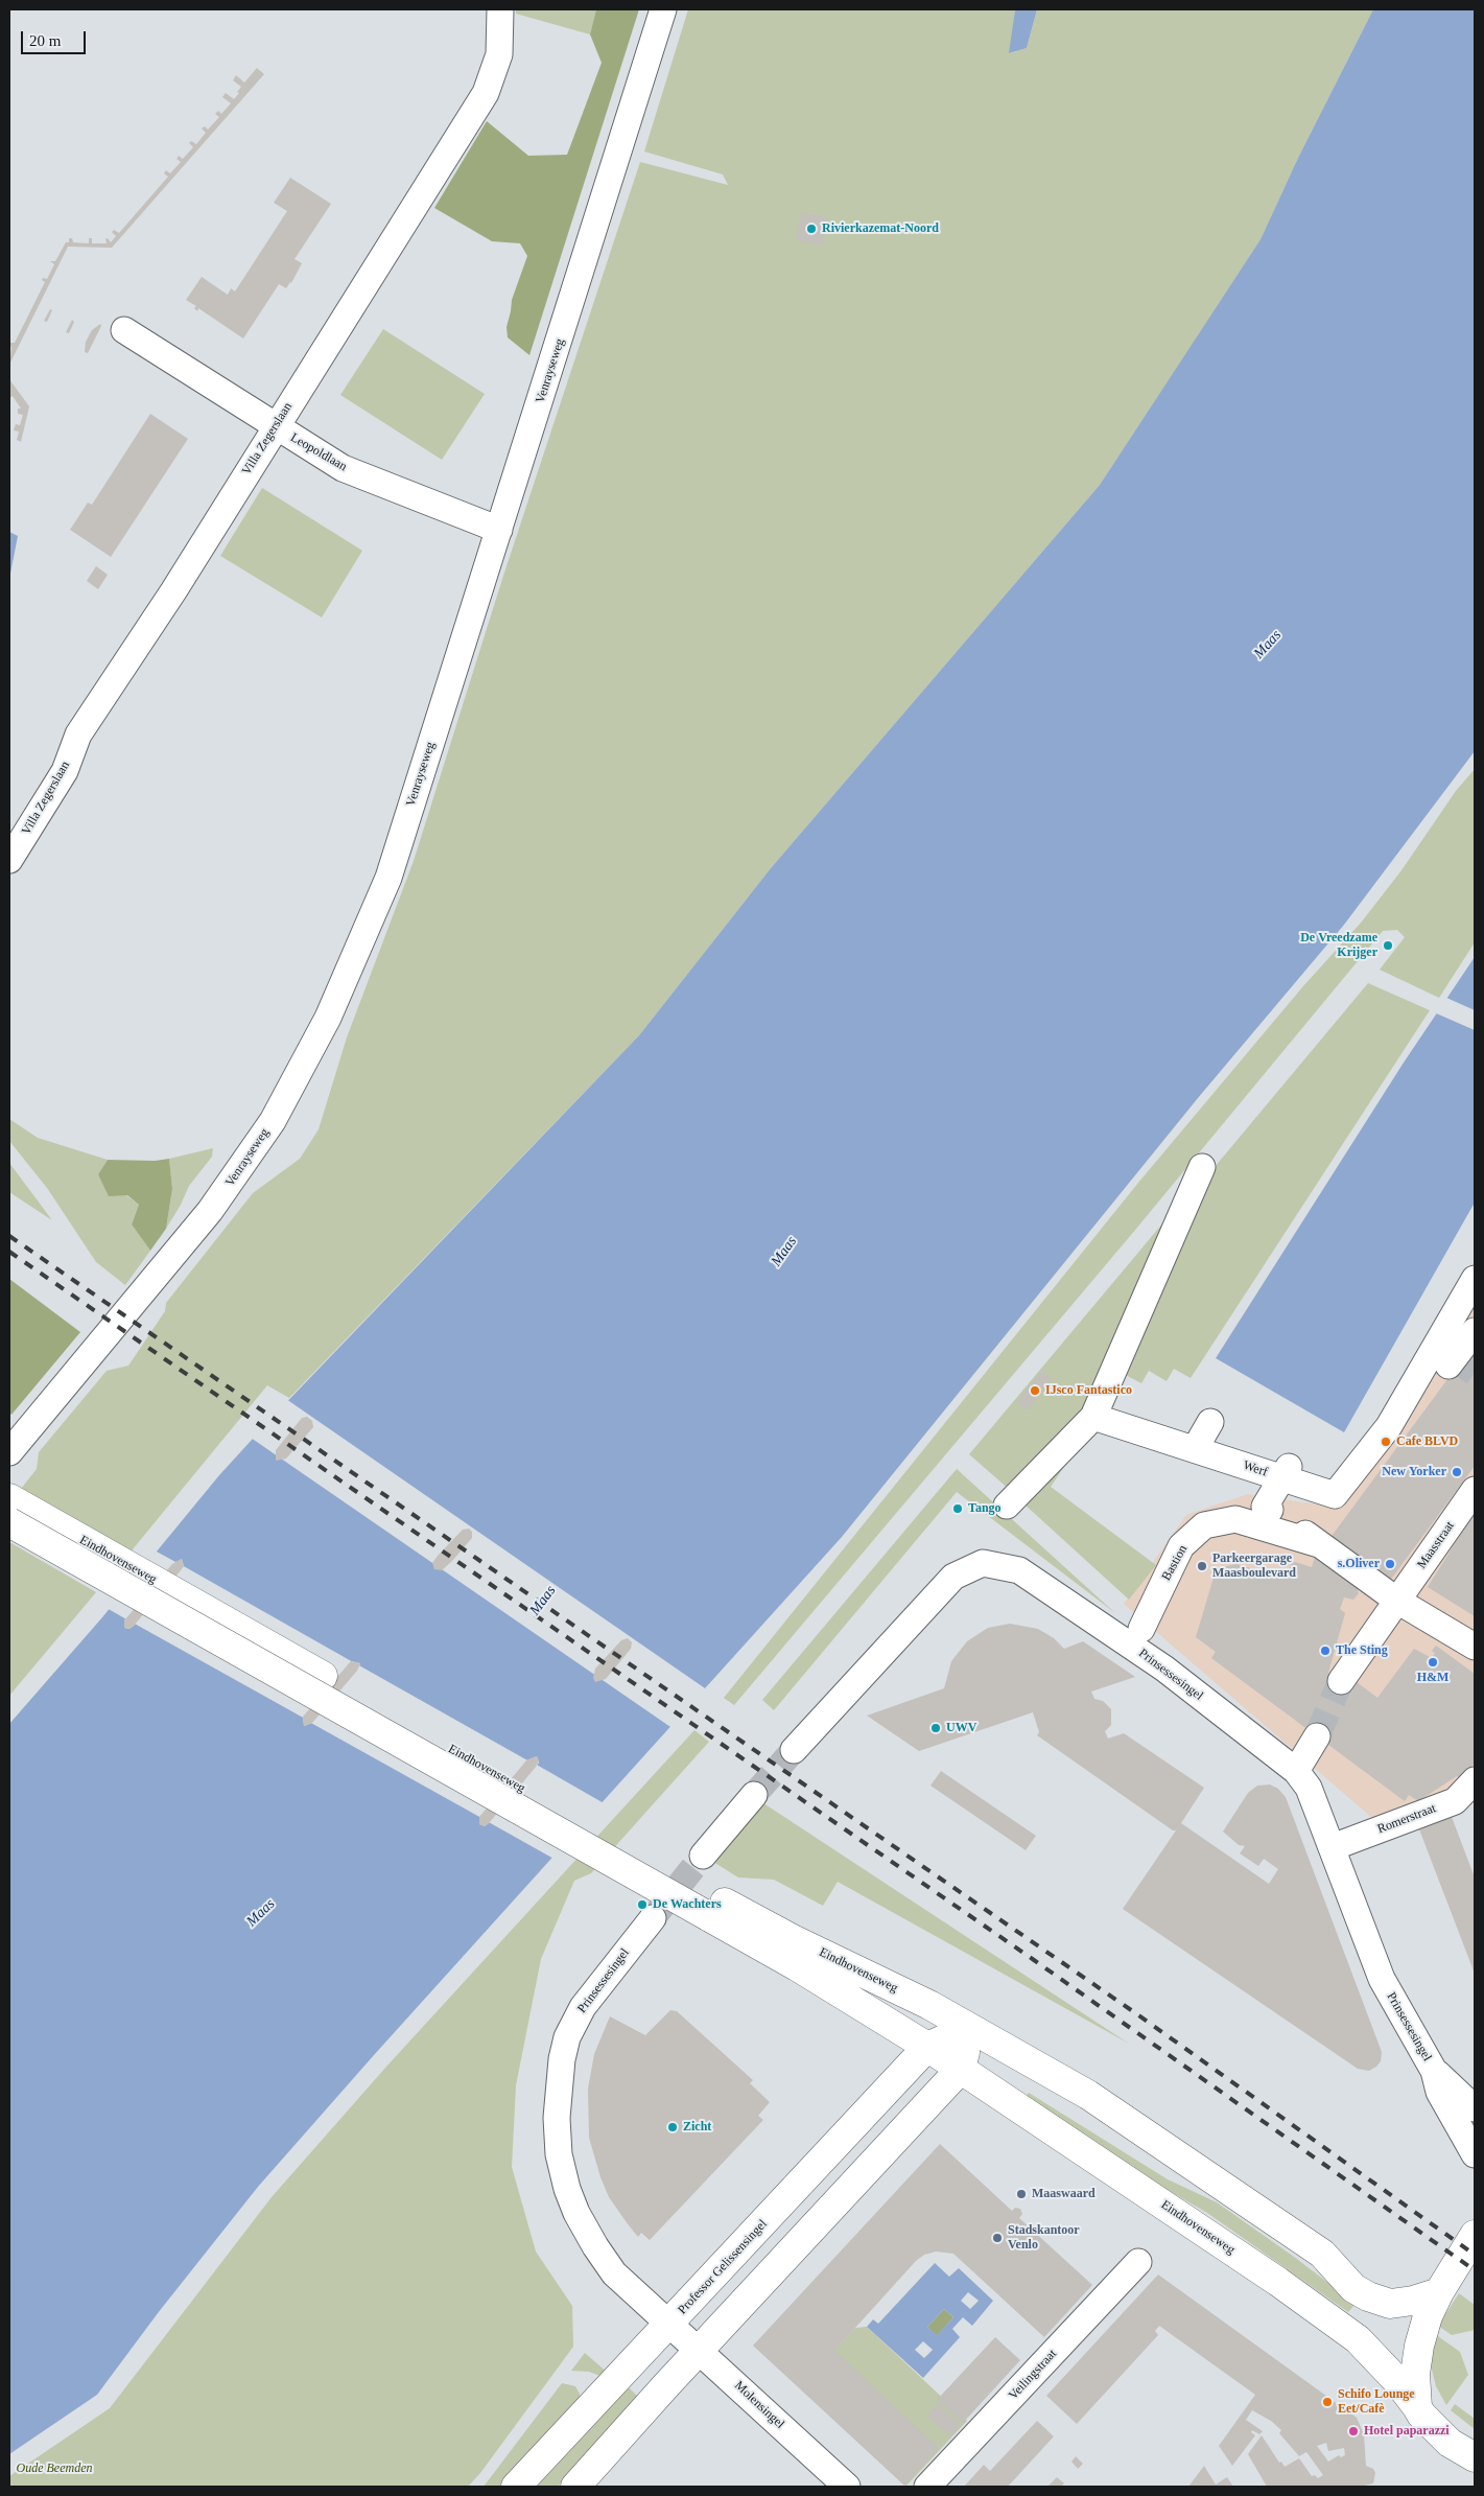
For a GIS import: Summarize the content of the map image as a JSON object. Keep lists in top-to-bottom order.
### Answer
{
  "streets": {
    "main road": ["Eindhovenseweg", "Professor Gelissensingel"],
    "street": [
      "Venrayseweg",
      "Villa Zegerslaan",
      "Leopoldlaan",
      "Werf",
      "Maasstraat",
      "Bastion",
      "Prinsessesingel",
      "Romerstraat",
      "Veilingstraat",
      "Molensingel"
    ]
  },
  "crossings": [
    ["Venrayseweg", "Leopoldlaan"],
    ["Villa Zegerslaan", "Leopoldlaan"],
    ["Maasstraat", "Bastion"],
    ["Eindhovenseweg", "Professor Gelissensingel"],
    ["Prinsessesingel", "Romerstraat"],
    ["Prinsessesingel", "Professor Gelissensingel"],
    ["Prinsessesingel", "Molensingel"],
    ["Professor Gelissensingel", "Molensingel"]
  ],
  "water": ["Maas"],
  "parks": ["Oude Beemden"],
  "places": [
    "Rivierkazemat-Noord",
    "De Vreedzame Krijger",
    "IJsco Fantastico",
    "Cafe BLVD",
    "New Yorker",
    "Tango",
    "s.Oliver",
    "Parkeergarage Maasboulevard",
    "The Sting",
    "H&M",
    "UWV",
    "De Wachters",
    "Zicht",
    "Maaswaard",
    "Stadskantoor Venlo",
    "Schifo Lounge Eet/Cafè",
    "Hotel paparazzi"
  ],
  "scale_bar": "20 m"
}
